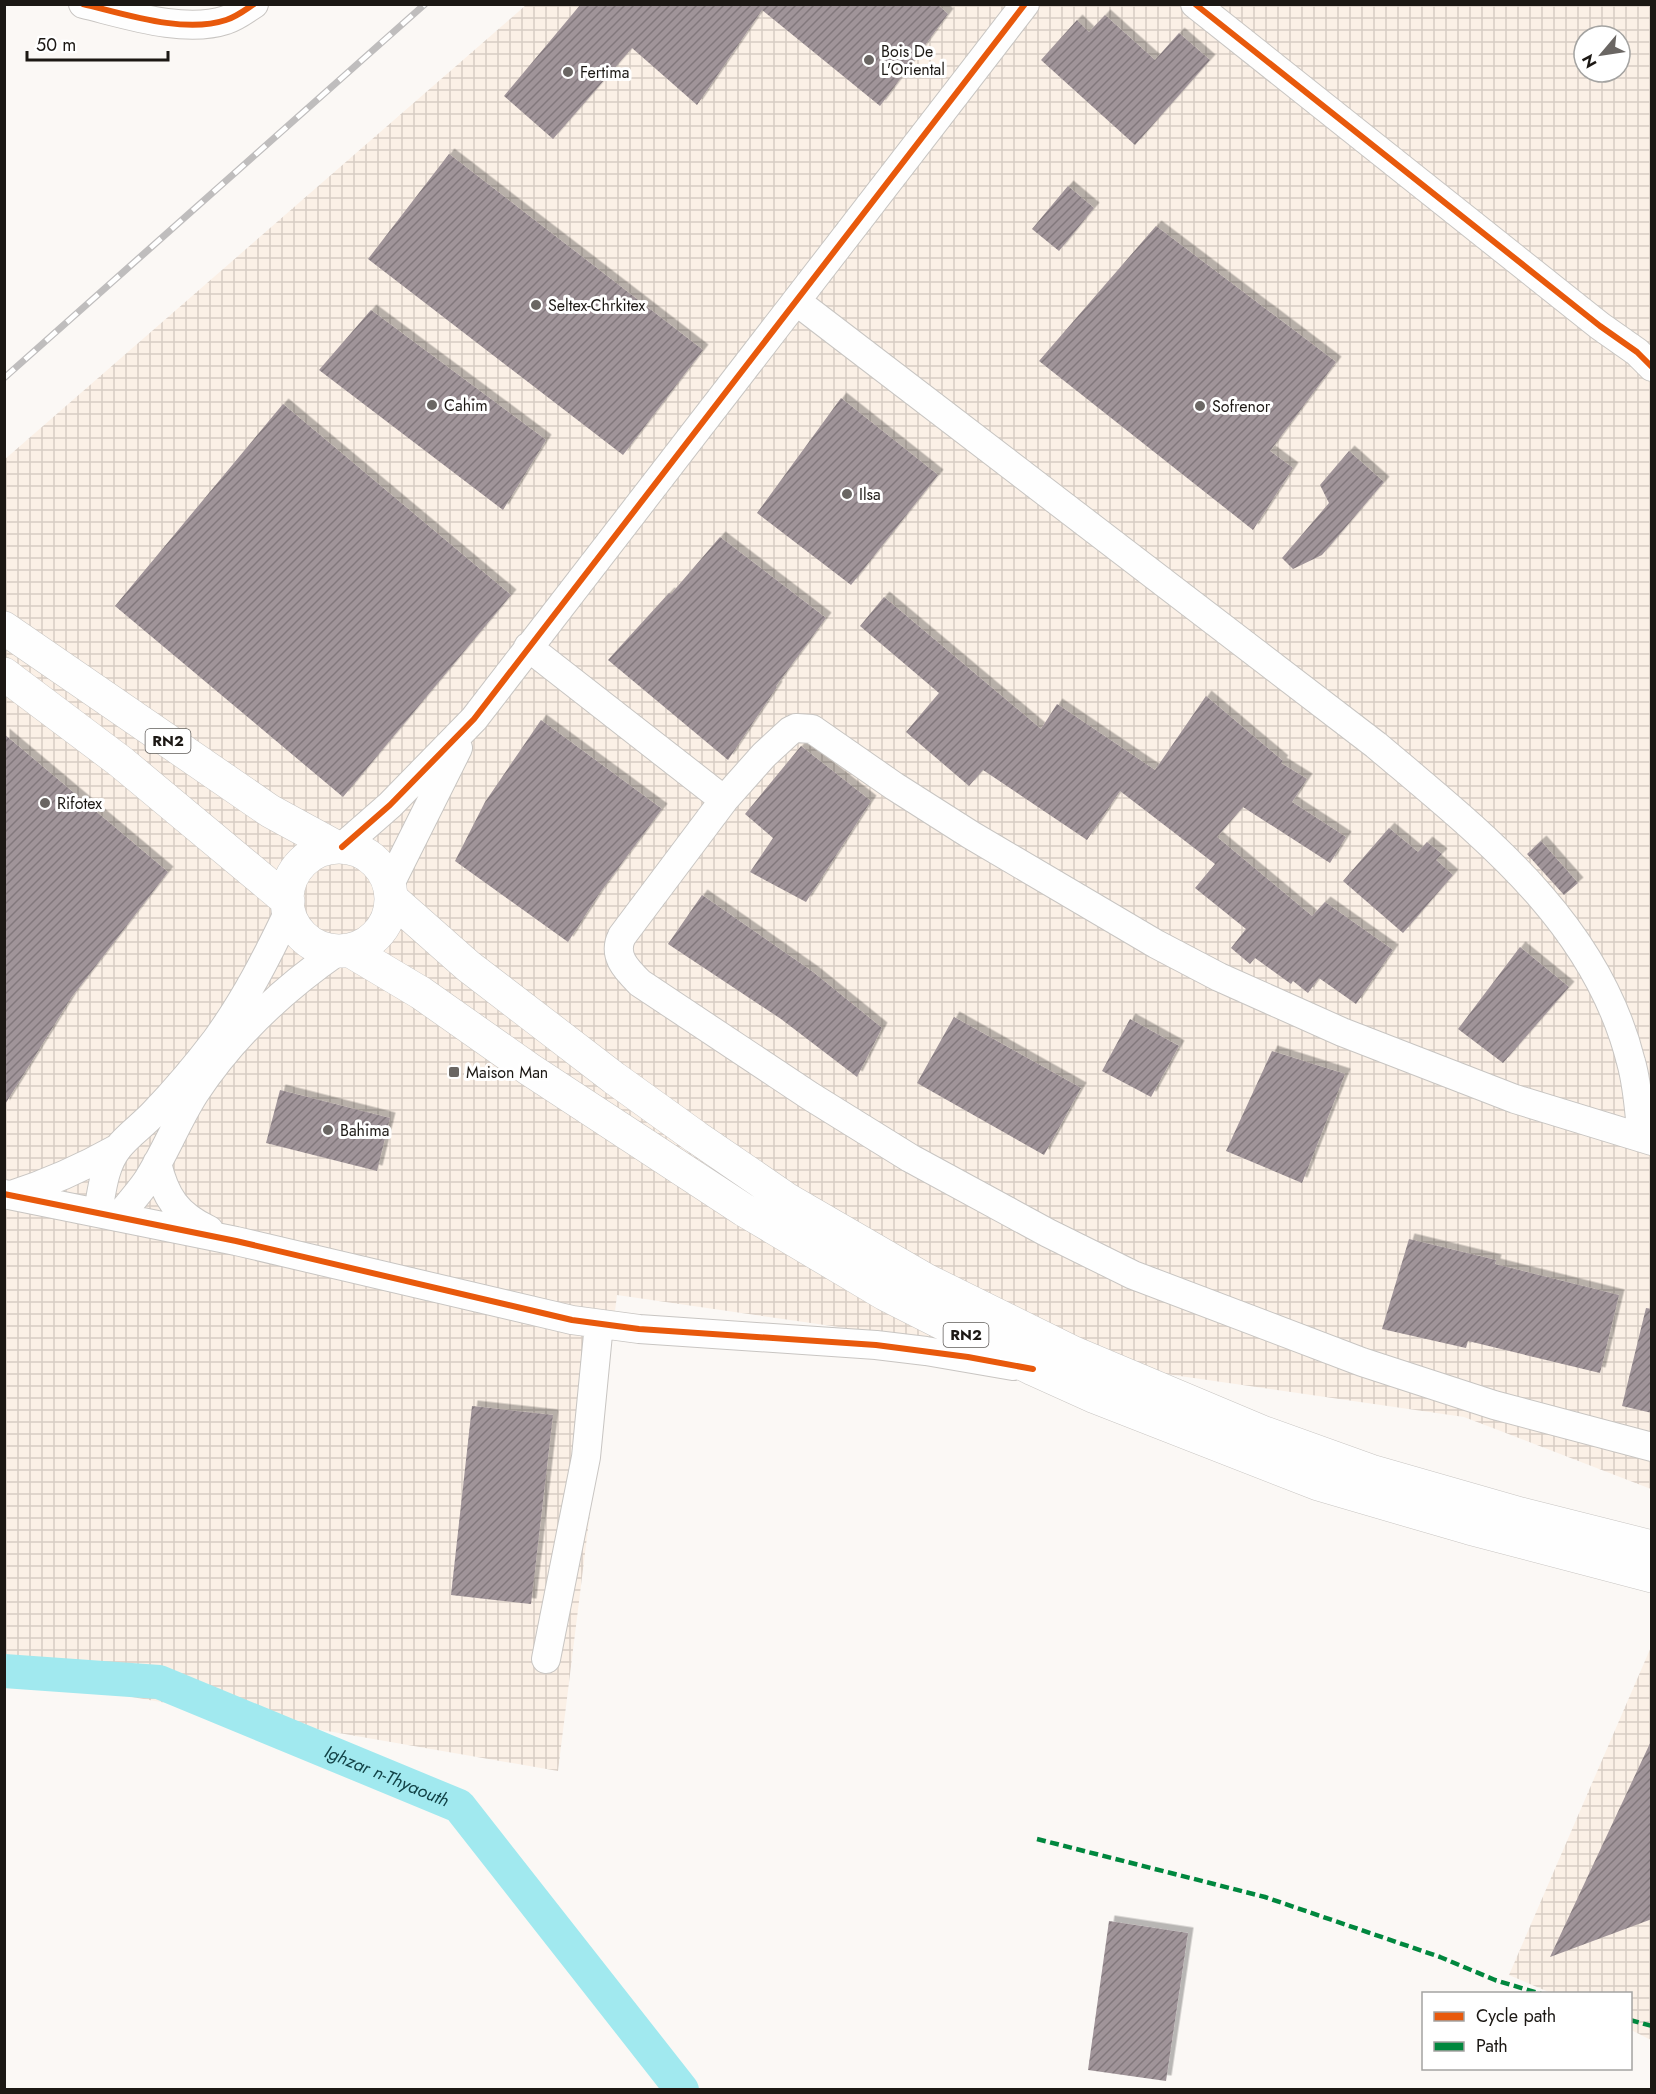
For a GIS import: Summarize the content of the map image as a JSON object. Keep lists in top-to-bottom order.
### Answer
{
  "streets": {
    "highway": ["RN2"]
  },
  "water": ["Ighzar n-Thyaouth"],
  "places": {
    "other": [
      "Bois De L'Oriental",
      "Fertima",
      "Seltex-Chrkitex",
      "Cahim",
      "Sofrenor",
      "Ilsa",
      "Rifotex",
      "Bahima"
    ],
    "transit": ["Maison Man"]
  },
  "legend": ["Cycle path", "Path"],
  "scale_bar": "50 m",
  "north": "bottom left"
}
